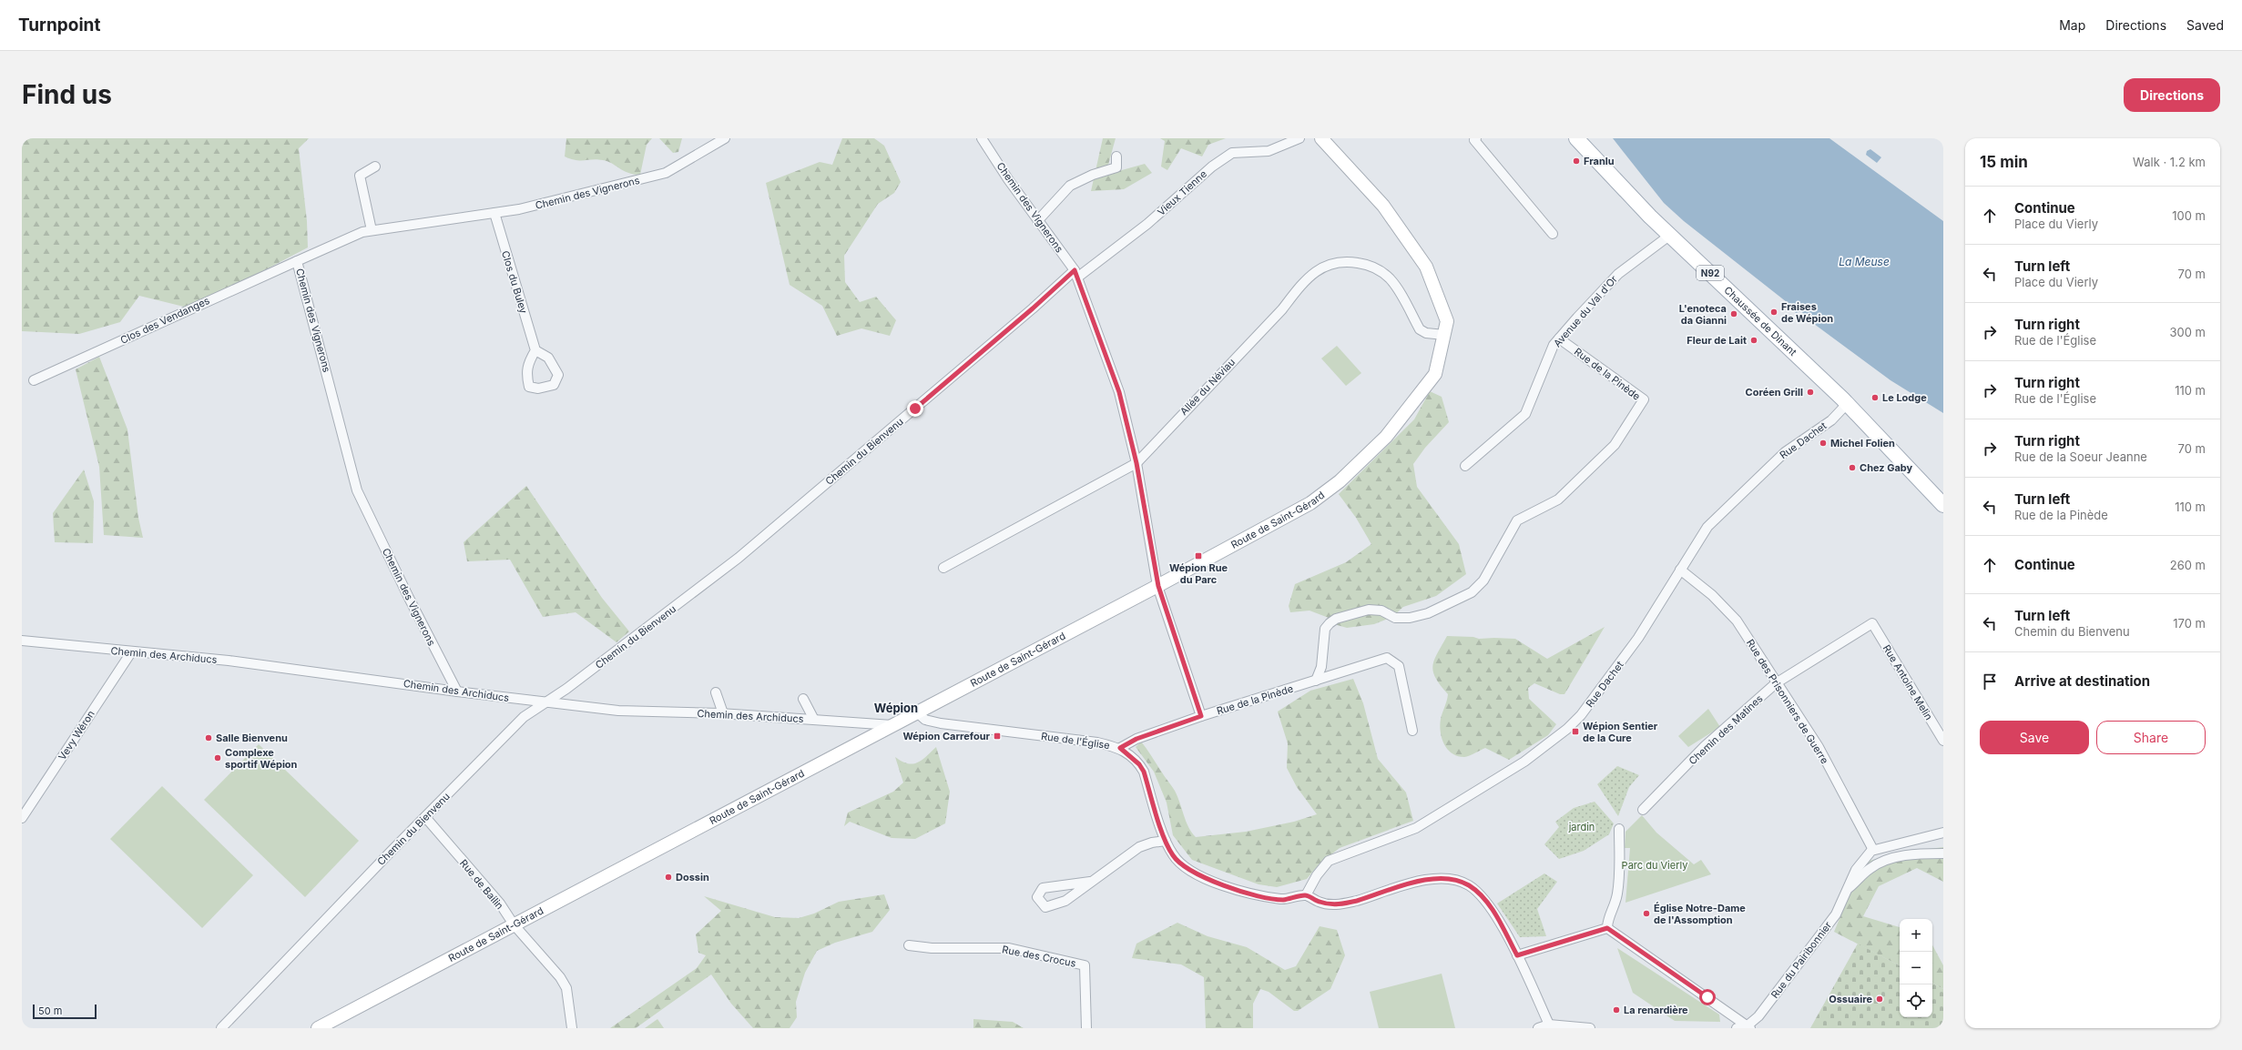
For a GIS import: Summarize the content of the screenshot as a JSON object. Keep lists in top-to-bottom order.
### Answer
{
  "streets": {
    "main road": ["N92", "Chaussée de Dinant", "Route de Saint-Gérard"],
    "street": [
      "Chemin des Vignerons",
      "Vieux Tienne",
      "Clos du Buley",
      "Avenue du Val d'Or",
      "Clos des Vendanges",
      "Rue de la Pinède",
      "Allée du Néviau",
      "Rue Dachet",
      "Chemin du Bienvenu",
      "Chemin des Archiducs",
      "Rue Antoine Melin",
      "Rue des Prisonniers de Guerre",
      "Chemin des Matines",
      "Vevy Wéron",
      "Rue de l'Église",
      "Rue de Bailin",
      "Rue des Crocus",
      "Rue du Pairibonnier"
    ]
  },
  "crossings": [
    ["Chemin des Vignerons", "Vieux Tienne"],
    ["Chemin des Vignerons", "Clos du Buley"],
    ["Chemin des Vignerons", "Clos des Vendanges"],
    ["Chemin des Vignerons", "Allée du Néviau"],
    ["Chemin des Vignerons", "Chemin du Bienvenu"],
    ["Chemin des Vignerons", "Route de Saint-Gérard"],
    ["Chemin des Vignerons", "Chemin des Archiducs"],
    ["Vieux Tienne", "Chemin du Bienvenu"],
    ["Avenue du Val d'Or", "Chaussée de Dinant"],
    ["Avenue du Val d'Or", "Rue de la Pinède"],
    ["Chaussée de Dinant", "Rue Dachet"],
    ["Rue de la Pinède", "Rue de l'Église"],
    ["Allée du Néviau", "Route de Saint-Gérard"],
    ["Rue Dachet", "Rue des Prisonniers de Guerre"],
    ["Rue Dachet", "Rue de l'Église"],
    ["Chemin du Bienvenu", "Chemin des Archiducs"],
    ["Chemin du Bienvenu", "Rue de Bailin"],
    ["Route de Saint-Gérard", "Chemin des Archiducs"],
    ["Route de Saint-Gérard", "Rue de l'Église"],
    ["Route de Saint-Gérard", "Rue de Bailin"],
    ["Chemin des Archiducs", "Vevy Wéron"],
    ["Rue Antoine Melin", "Chemin des Matines"],
    ["Rue des Prisonniers de Guerre", "Chemin des Matines"],
    ["Rue des Prisonniers de Guerre", "Rue du Pairibonnier"]
  ],
  "districts": ["Wépion"],
  "water": ["La Meuse"],
  "parks": ["jardin", "Parc du Vierly"],
  "places": {
    "other": [
      "Franlu",
      "Fraises de Wépion",
      "L'enoteca da Gianni",
      "Fleur de Lait",
      "Coréen Grill",
      "Le Lodge",
      "Michel Folien",
      "Chez Gaby",
      "Salle Bienvenu",
      "Complexe sportif Wépion",
      "Dossin",
      "Église Notre-Dame de l'Assomption",
      "Ossuaire",
      "La renardière"
    ],
    "transit": ["Wépion Rue du Parc", "Wépion Sentier de la Cure", "Wépion Carrefour"]
  },
  "scale_bar": "50 m",
  "page": {
    "header": "Turnpoint",
    "nav": ["Map", "Directions", "Saved"],
    "buttons": [
      "Directions",
      ["Save", "Share"]
    ],
    "title": "Find us",
    "heading": ["15 min", "Walk · 1.2 km"],
    "list": [
      ["Continue", "Place du Vierly", "100 m"],
      ["Turn left", "Place du Vierly", "70 m"],
      ["Turn right", "Rue de l'Église", "300 m"],
      ["Turn right", "Rue de l'Église", "110 m"],
      ["Turn right", "Rue de la Soeur Jeanne", "70 m"],
      ["Turn left", "Rue de la Pinède", "110 m"],
      ["Continue", "260 m"],
      ["Turn left", "Chemin du Bienvenu", "170 m"],
      "Arrive at destination"
    ],
    "map_buttons": ["+", "−"],
    "scale": "50 m"
  }
}
